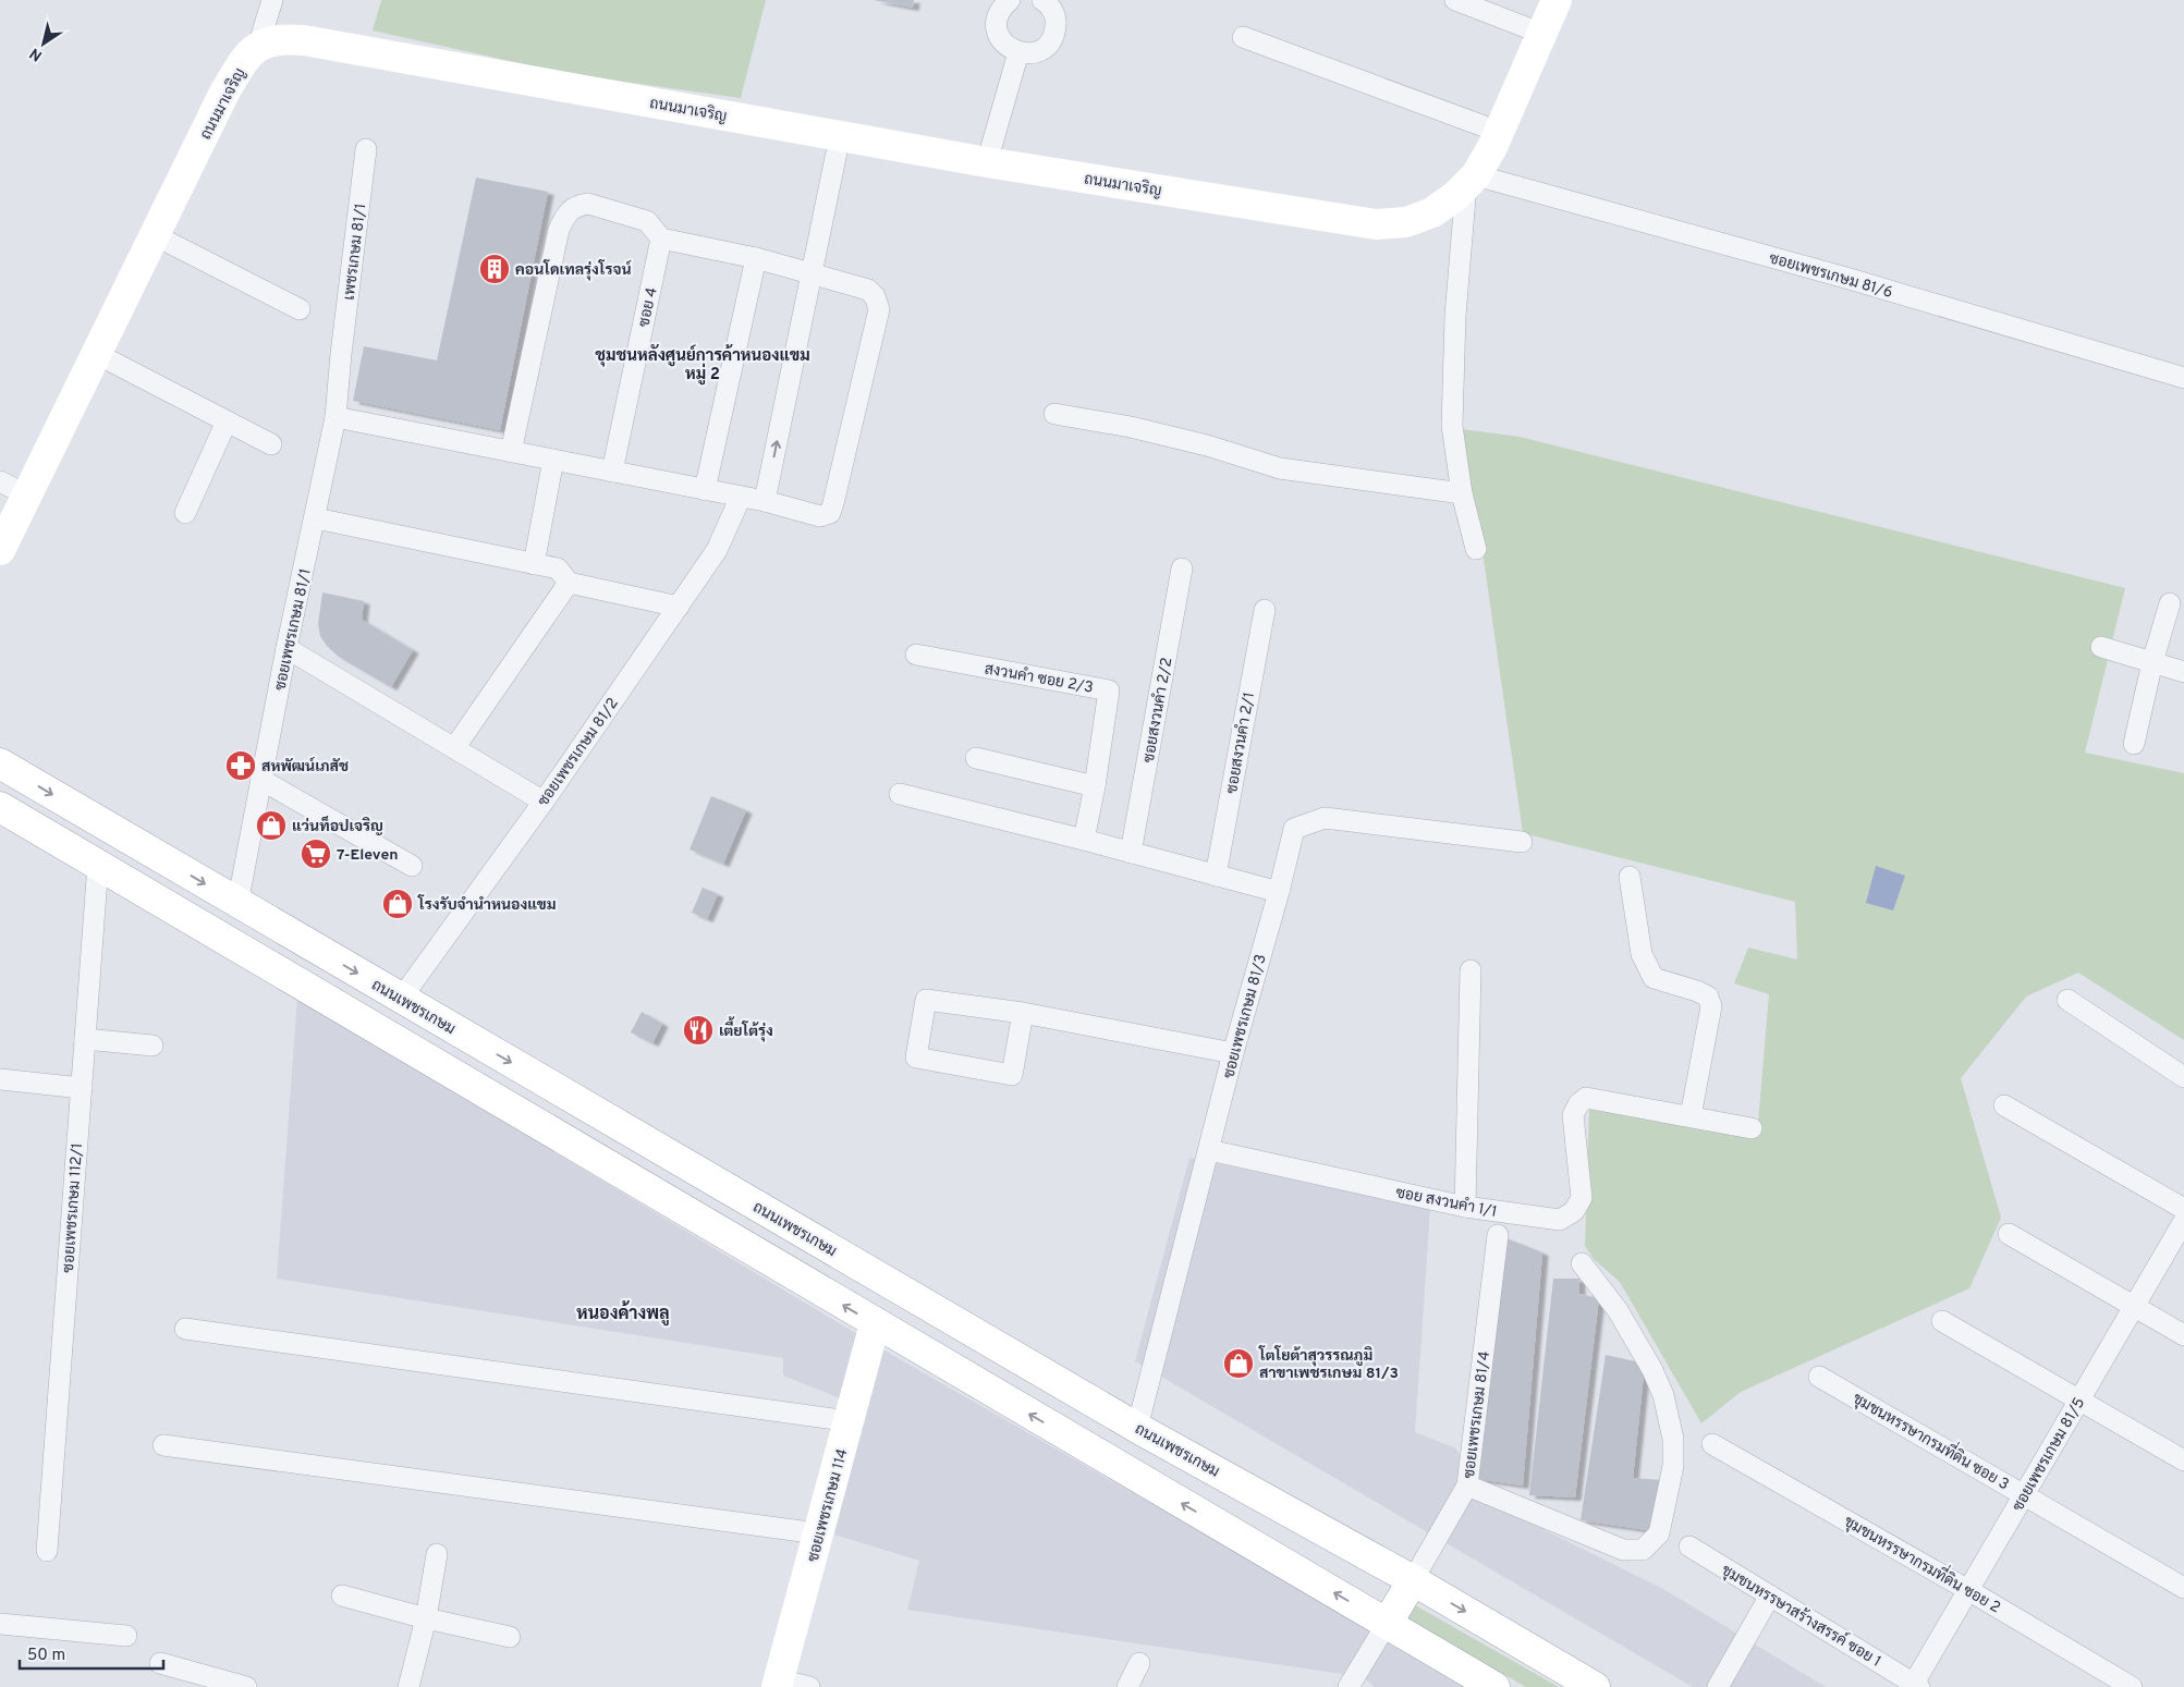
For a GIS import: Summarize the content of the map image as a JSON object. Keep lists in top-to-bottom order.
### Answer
{
  "streets": {
    "main road": ["ถนนมาเจริญ", "ถนนเพชรเกษม", "ซอยเพชรเกษม 114"],
    "street": [
      "เพชรเกษม 81/1",
      "ซอยเพชรเกษม 81/6",
      "ซอย 4",
      "ซอยเพชรเกษม 81/1",
      "สงวนคำ ซอย 2/3",
      "ซอยสงวนคำ 2/2",
      "ซอยสงวนคำ 2/1",
      "ซอยเพชรเกษม 81/2",
      "ซอยเพชรเกษม 81/3",
      "ซอย สงวนคำ 1/1",
      "ซอยเพชรเกษม 112/1",
      "ซอยเพชรเกษม 81/4",
      "ชุมชนหรรษากรมที่ดิน ซอย 3",
      "ซอยเพชรเกษม 81/5",
      "ชุมชนหรรษากรมที่ดิน ซอย 2",
      "ชุมชนหรรษาสร้างสรรค์ ซอย 1"
    ]
  },
  "crossings": [
    ["ถนนมาเจริญ", "ซอยเพชรเกษม 81/6"],
    ["เพชรเกษม 81/1", "ซอยเพชรเกษม 81/1"],
    ["ซอยเพชรเกษม 81/1", "ถนนเพชรเกษม"],
    ["ซอยเพชรเกษม 81/2", "ถนนเพชรเกษม"],
    ["ถนนเพชรเกษม", "ซอยเพชรเกษม 81/3"],
    ["ถนนเพชรเกษม", "ซอยเพชรเกษม 81/4"],
    ["ซอยเพชรเกษม 81/3", "ซอย สงวนคำ 1/1"],
    ["ชุมชนหรรษากรมที่ดิน ซอย 3", "ซอยเพชรเกษม 81/5"],
    ["ซอยเพชรเกษม 81/5", "ชุมชนหรรษากรมที่ดิน ซอย 2"],
    ["ซอยเพชรเกษม 81/5", "ชุมชนหรรษาสร้างสรรค์ ซอย 1"]
  ],
  "districts": ["ชุมชนหลังศูนย์การค้าหนองแขม หมู่ 2", "หนองค้างพลู"],
  "places": {
    "building": ["คอนโดเทลรุ่งโรจน์"],
    "pharmacy": ["สหพัฒน์เภสัช"],
    "shop": ["แว่นท็อปเจริญ", "โรงรับจำนำหนองแขม", "โตโยต้าสุวรรณภูมิ สาขาเพชรเกษม 81/3"],
    "supermarket": ["7-Eleven"],
    "restaurant": ["เตี้ยโต้รุ่ง"]
  },
  "scale_bar": "50 m",
  "north": "bottom left"
}
